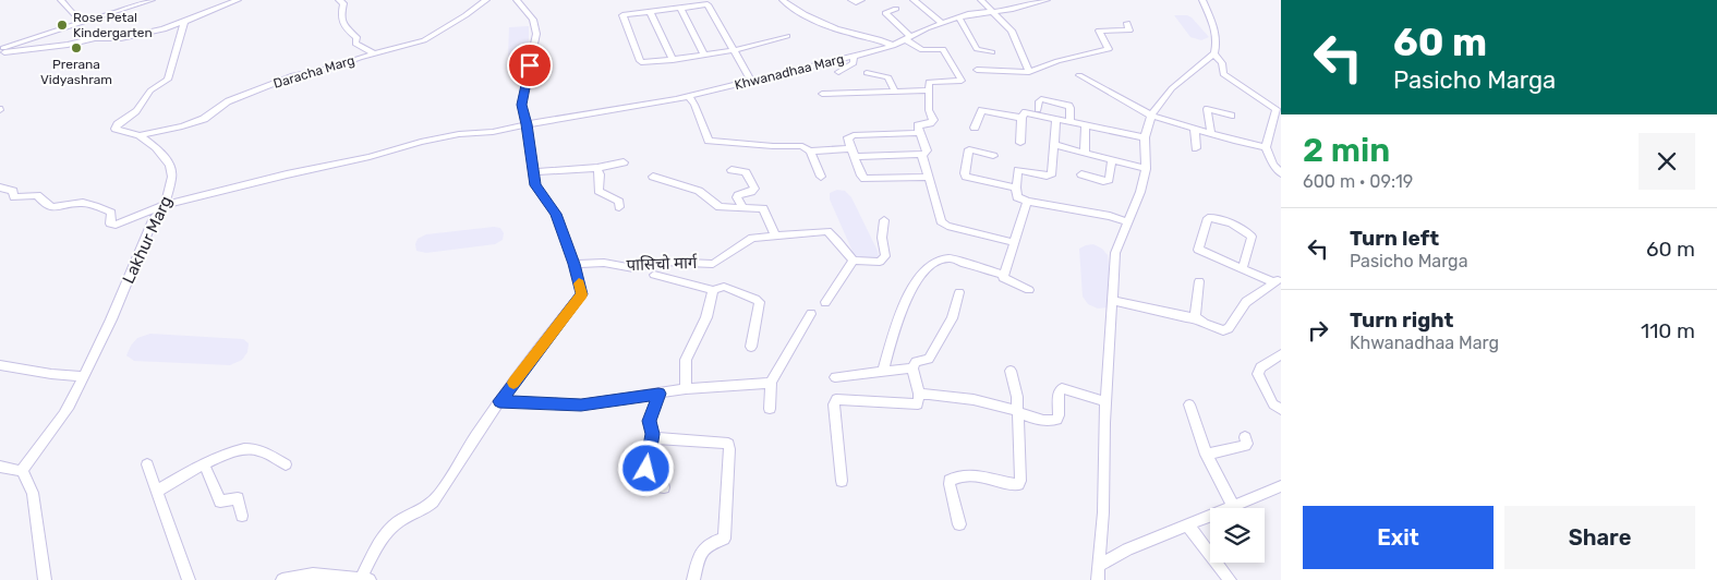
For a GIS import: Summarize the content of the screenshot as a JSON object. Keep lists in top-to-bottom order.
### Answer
{
  "streets": {
    "street": [
      "Daracha Marg",
      "Khwanadhaa Marg",
      "Lakhur Marg",
      "पासिचो मार्ग"
    ]
  },
  "crossings": [
    ["Daracha Marg", "Lakhur Marg"],
    ["Khwanadhaa Marg", "Lakhur Marg"]
  ],
  "places": ["Rose Petal Kindergarten", "Prerana Vidyashram"],
  "page": {
    "turn": ["60 m", "Pasicho Marga"],
    "heading": ["2 min", "600 m · 09:19"],
    "list": [
      {
        "name": "Turn left",
        "note": "Pasicho Marga",
        "value": "60 m"
      },
      {
        "name": "Turn right",
        "note": "Khwanadhaa Marg",
        "value": "110 m"
      }
    ],
    "buttons": ["Exit", "Share"]
  }
}
